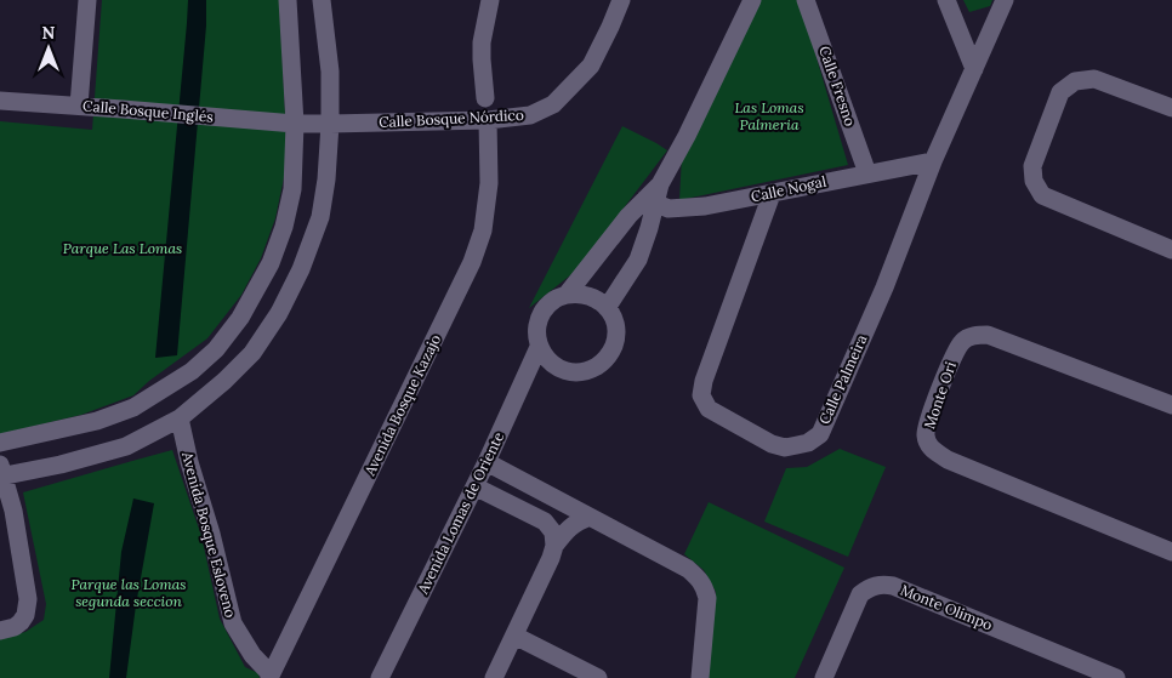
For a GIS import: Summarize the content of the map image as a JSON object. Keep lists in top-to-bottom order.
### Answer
{
  "streets": {
    "street": [
      "Calle Fresno",
      "Calle Bosque Inglés",
      "Calle Bosque Nórdico",
      "Calle Nogal",
      "Calle Palmeira",
      "Monte Ori",
      "Avenida Bosque Kazajo",
      "Avenida Lomas de Oriente",
      "Avenida Bosque Esloveno",
      "Monte Olimpo"
    ]
  },
  "crossings": [
    ["Calle Fresno", "Calle Nogal"],
    ["Calle Bosque Inglés", "Calle Bosque Nórdico"],
    ["Calle Bosque Nórdico", "Avenida Bosque Kazajo"],
    ["Calle Nogal", "Calle Palmeira"],
    ["Avenida Bosque Kazajo", "Avenida Bosque Esloveno"]
  ],
  "parks": ["Las Lomas Palmeria", "Parque Las Lomas", "Parque las Lomas segunda seccion"],
  "north": "top"
}
